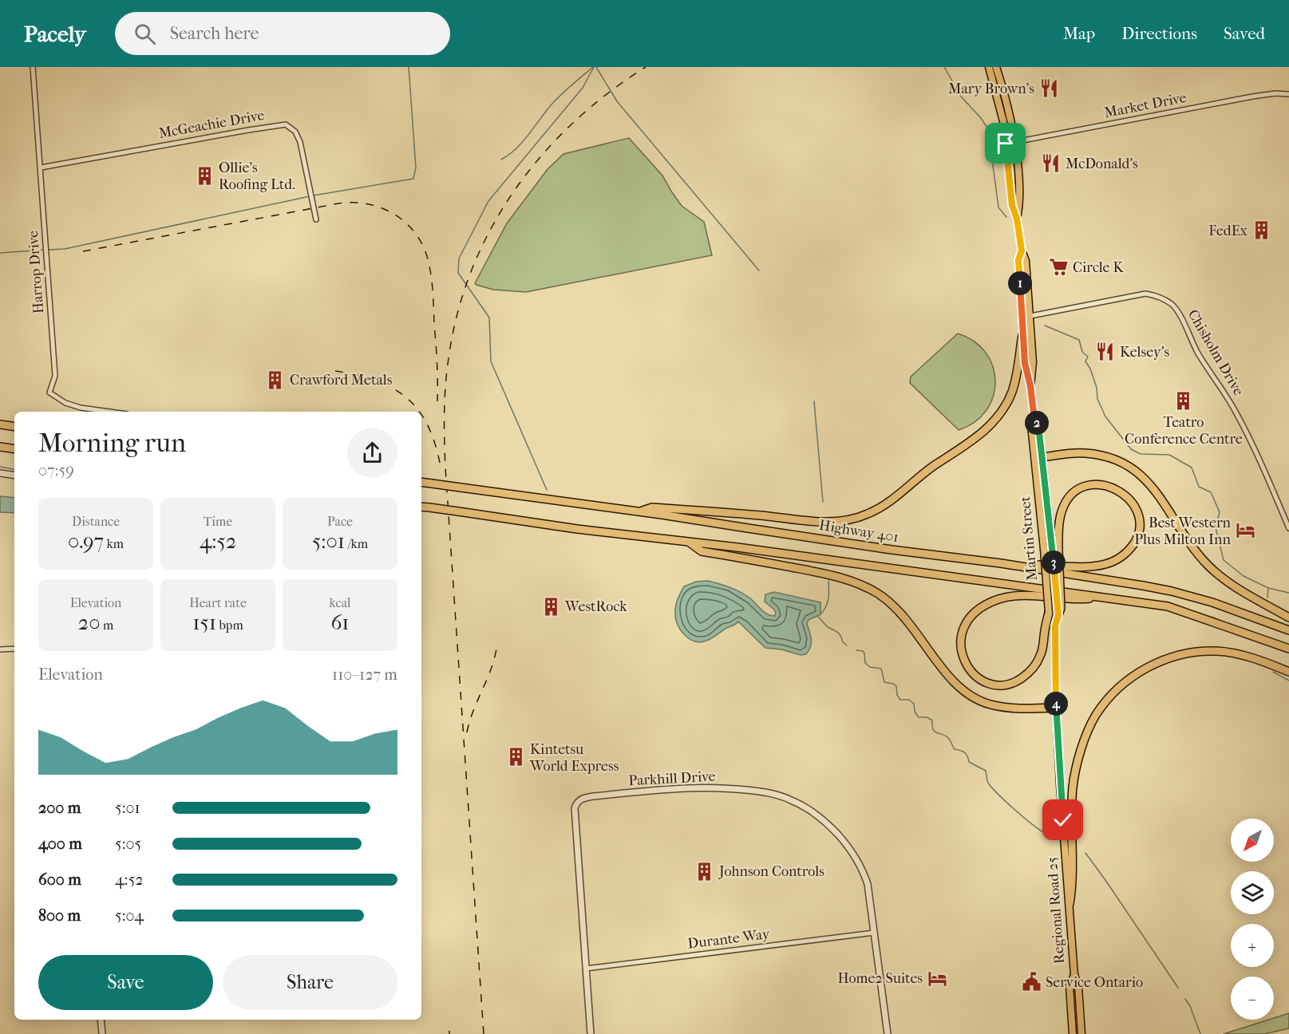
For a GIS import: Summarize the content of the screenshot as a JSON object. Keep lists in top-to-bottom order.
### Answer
{
  "streets": {
    "highway": ["Highway 401"],
    "main road": ["Martin Street", "Regional Road 25"],
    "street": [
      "Market Drive",
      "McGeachie Drive",
      "Harrop Drive",
      "Chisholm Drive",
      "Parkhill Drive",
      "Durante Way"
    ]
  },
  "crossings": [
    ["Market Drive", "Martin Street"],
    ["McGeachie Drive", "Harrop Drive"],
    ["Chisholm Drive", "Martin Street"],
    ["Martin Street", "Regional Road 25"],
    ["Parkhill Drive", "Durante Way"]
  ],
  "places": {
    "restaurant": ["Mary Brown's", "McDonald's", "Kelsey's"],
    "building": [
      "Ollie's Roofing Ltd.",
      "FedEx",
      "Crawford Metals",
      "Teatro Conference Centre",
      "WestRock",
      "Kintetsu World Express",
      "Johnson Controls"
    ],
    "supermarket": ["Circle K"],
    "hotel": ["Best Western Plus Milton Inn", "Home2 Suites"],
    "public building": ["Service Ontario"]
  },
  "north": "bottom left",
  "page": {
    "header": "Pacely",
    "search": "Search here",
    "nav": ["Map", "Directions", "Saved"],
    "pins": [
      "1",
      "2",
      "3",
      "4"
    ],
    "heading": ["Morning run", "07:59"],
    "stats": [
      ["Distance", "0.97 km"],
      ["Time", "4:52"],
      ["Pace", "5:01 /km"],
      ["Elevation", "20 m"],
      ["Heart rate", "151 bpm"],
      ["kcal", "61"]
    ],
    "chart": ["Elevation", "110–127 m"],
    "list": [
      {
        "name": "200 m",
        "note": "5:01"
      },
      {
        "name": "400 m",
        "note": "5:05"
      },
      {
        "name": "600 m",
        "note": "4:52"
      },
      {
        "name": "800 m",
        "note": "5:04"
      }
    ],
    "map_buttons": ["+", "−"],
    "buttons": ["Save", "Share"]
  }
}
